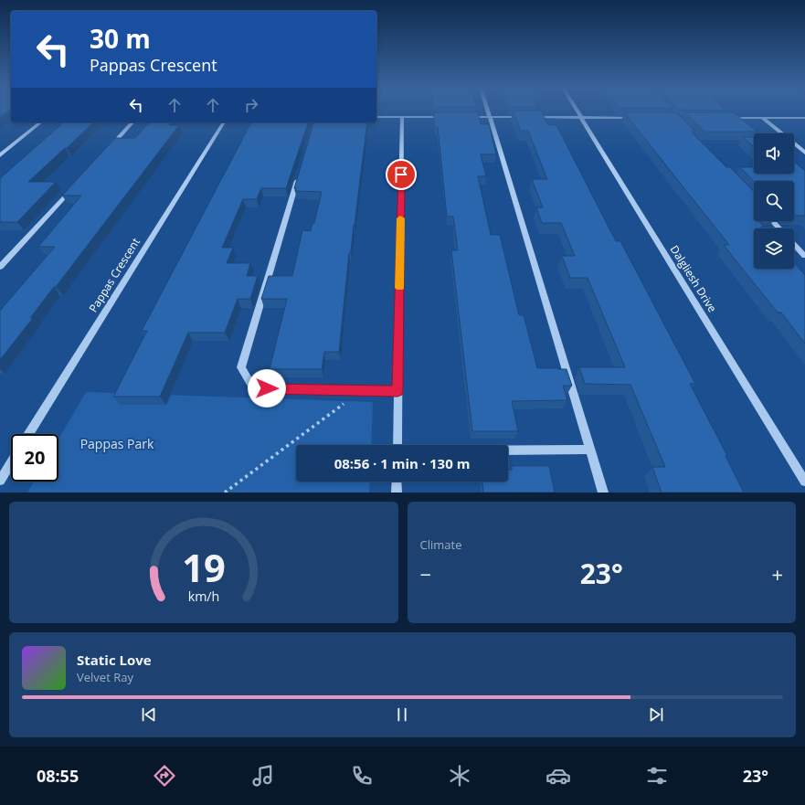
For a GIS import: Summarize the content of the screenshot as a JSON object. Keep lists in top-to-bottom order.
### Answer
{
  "streets": {
    "street": ["Pappas Crescent", "Dalgliesh Drive"]
  },
  "parks": ["Pappas Park"],
  "page": {
    "turn": ["30 m", "Pappas Crescent"],
    "limit": "20",
    "trip": "08:56 · 1 min · 130 m",
    "tile": "Climate",
    "heat": ["−", "23°", "+"],
    "song": ["Static Love", "Velvet Ray"],
    "tabs": ["08:55", "23°"],
    "gauge": ["19", "km/h"]
  }
}
